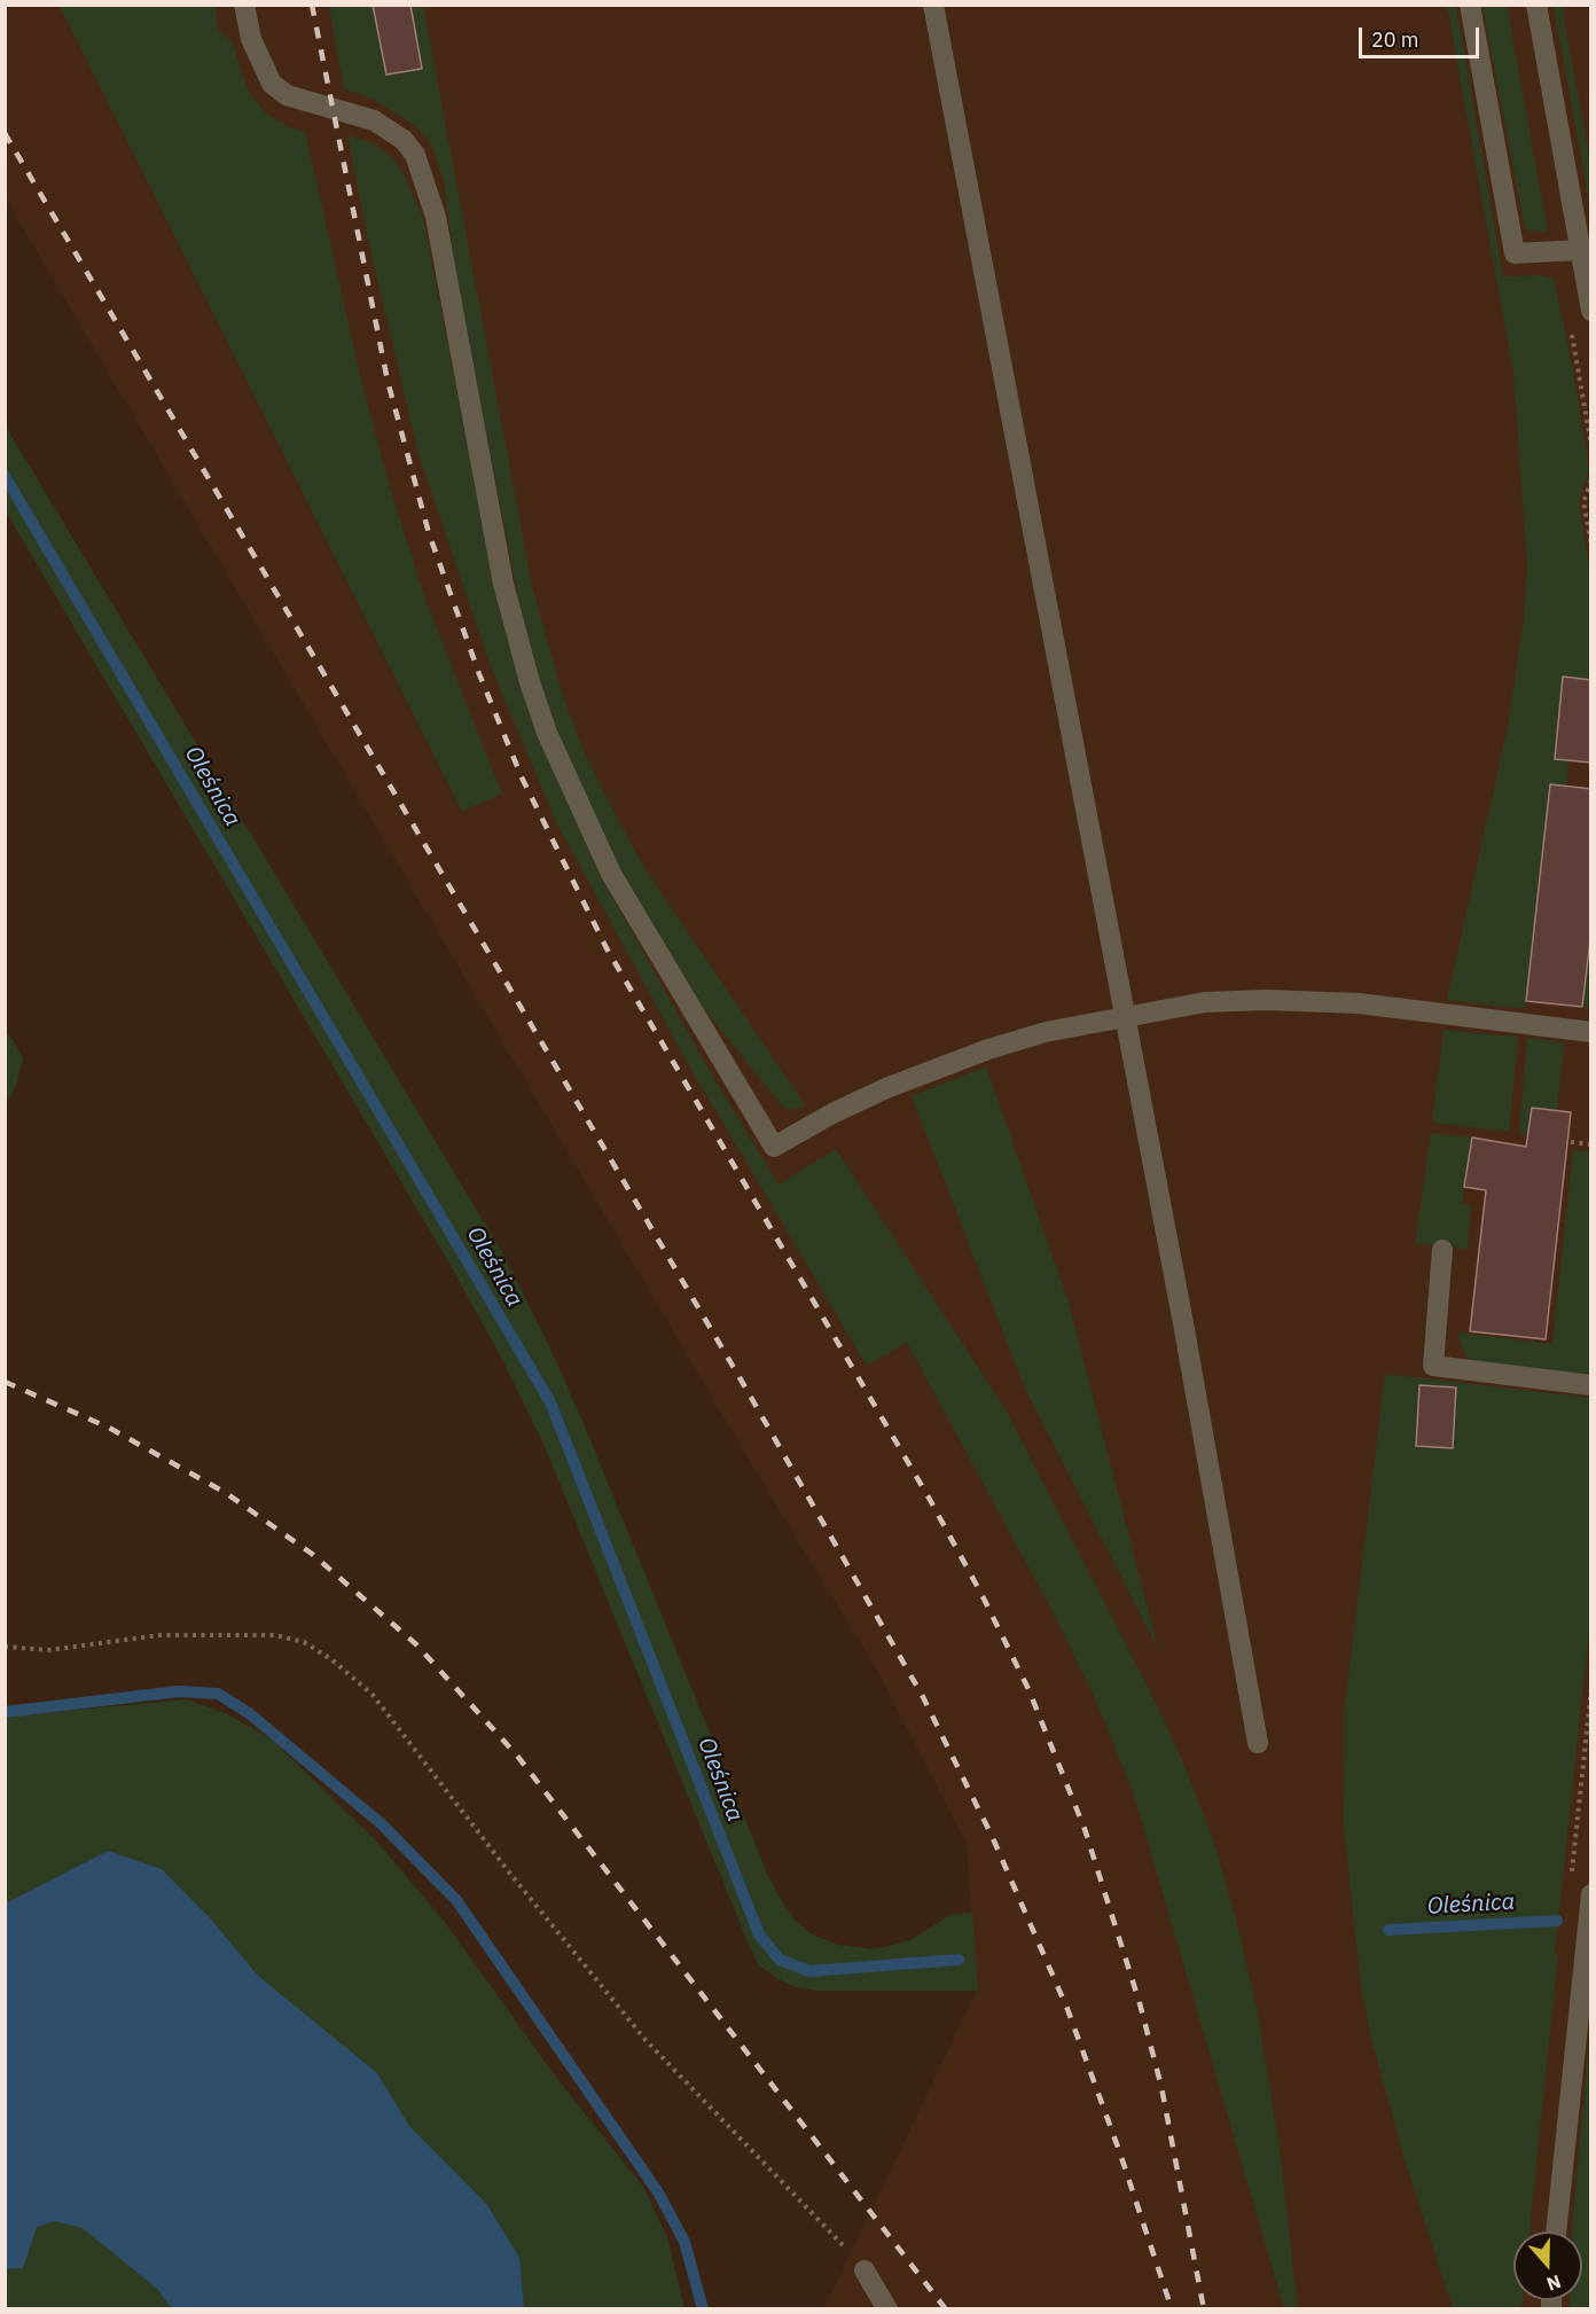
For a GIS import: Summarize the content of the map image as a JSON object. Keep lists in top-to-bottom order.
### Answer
{
  "water": ["Oleśnica"],
  "scale_bar": "20 m",
  "north": "bottom"
}
